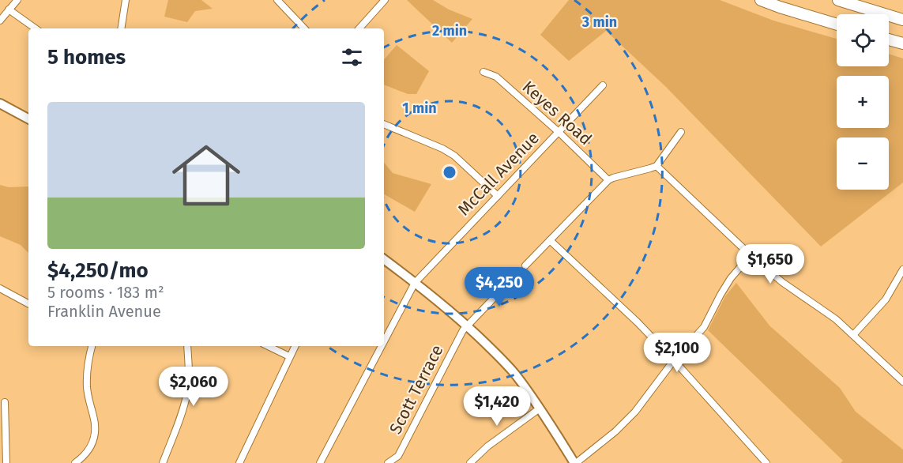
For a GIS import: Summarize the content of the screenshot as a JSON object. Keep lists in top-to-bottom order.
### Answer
{
  "streets": {
    "street": ["Keyes Road", "McCall Avenue", "Scott Terrace"]
  },
  "crossings": [
    ["Keyes Road", "McCall Avenue"]
  ],
  "page": {
    "map_buttons": ["+", "−"],
    "heading": "5 homes",
    "list": [
      {
        "name": "$4,250/mo",
        "note": "5 rooms · 183 m² · Franklin Avenue"
      }
    ],
    "price": [
      "$1,650",
      "$4,250",
      "$2,100",
      "$2,060",
      "$1,420"
    ]
  },
  "rings": ["3 min", "2 min", "1 min"]
}
